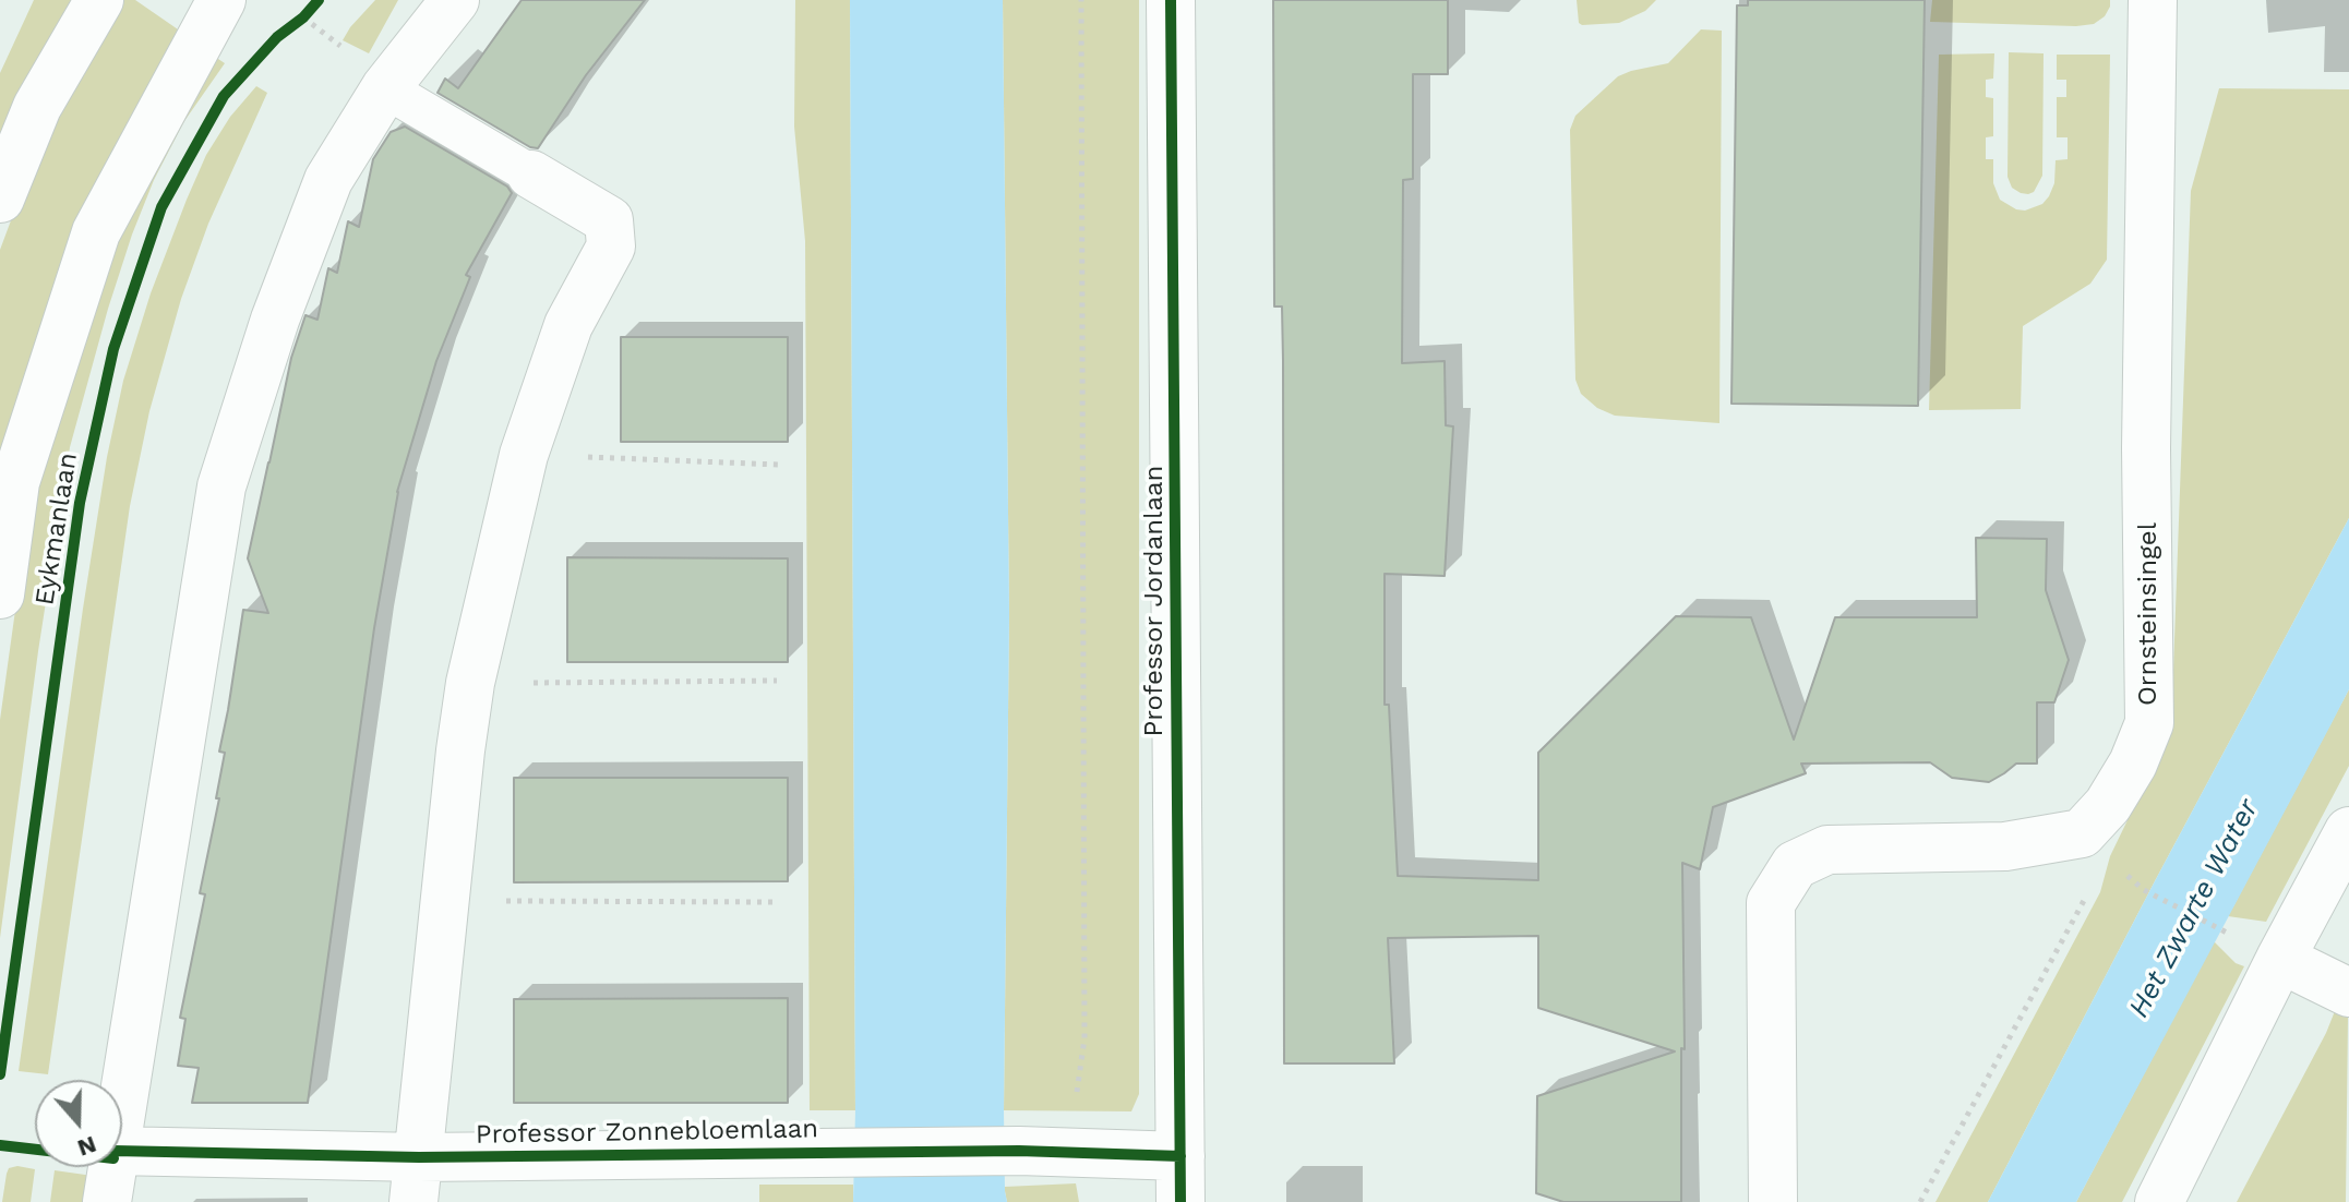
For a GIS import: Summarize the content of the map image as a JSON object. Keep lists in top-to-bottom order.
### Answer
{
  "streets": {
    "street": [
      "Eykmanlaan",
      "Professor Jordanlaan",
      "Ornsteinsingel",
      "Professor Zonnebloemlaan"
    ]
  },
  "crossings": [
    ["Professor Jordanlaan", "Professor Zonnebloemlaan"]
  ],
  "water": ["Het Zwarte Water"],
  "north": "bottom"
}
